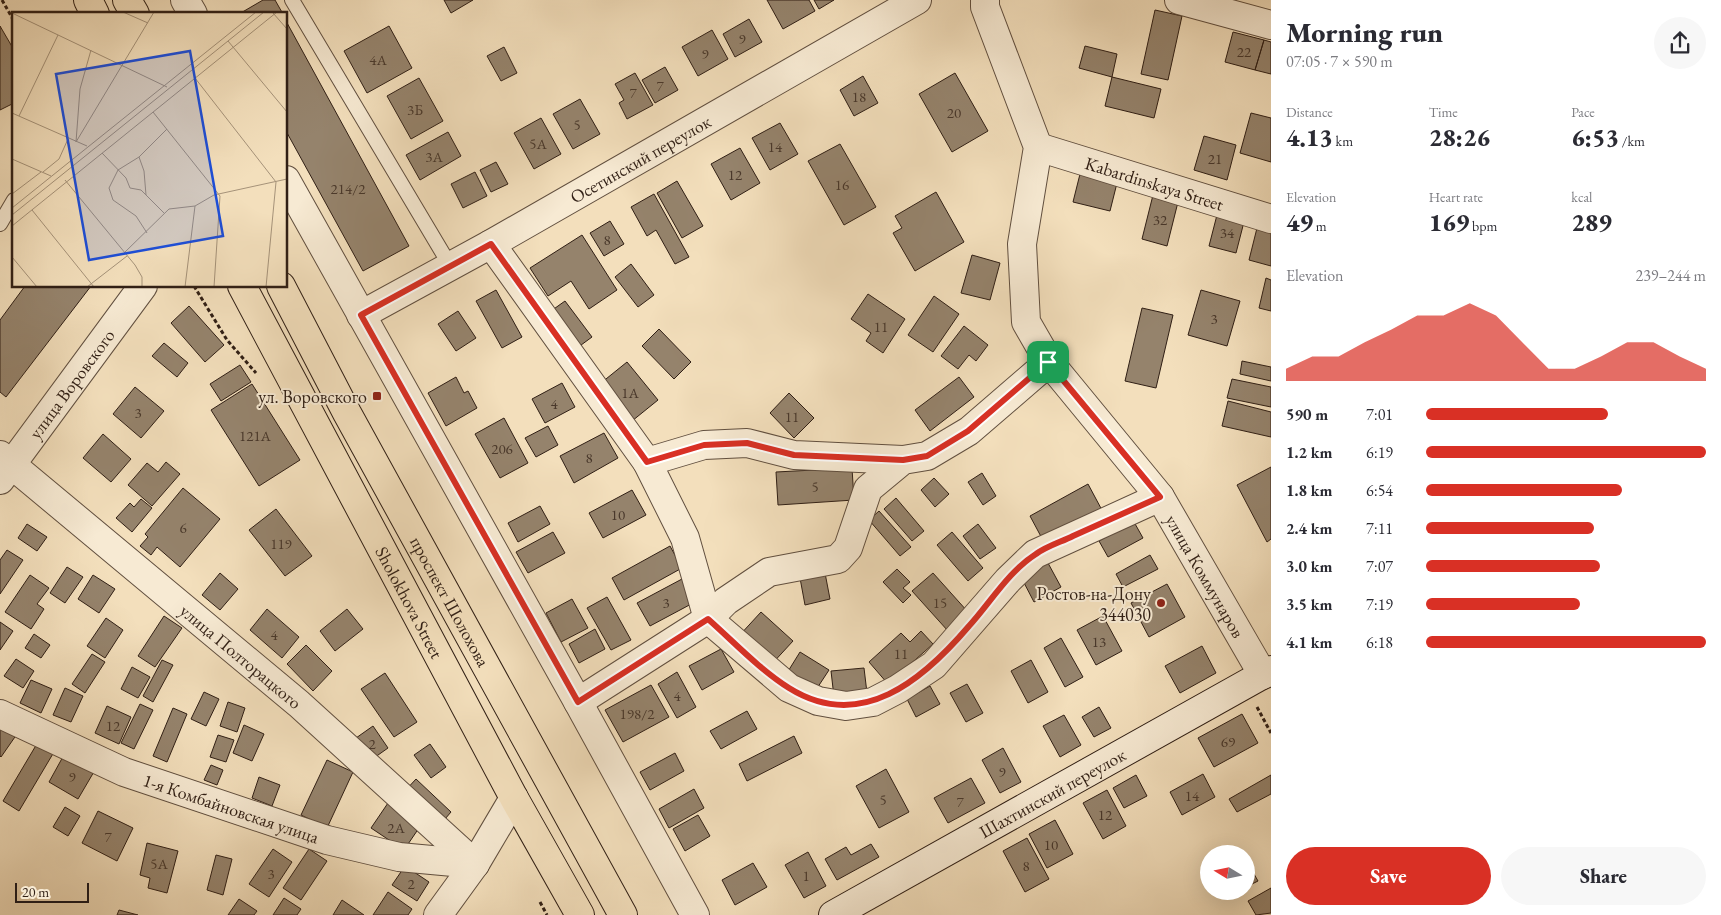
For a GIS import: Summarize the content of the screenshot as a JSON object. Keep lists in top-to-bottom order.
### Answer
{
  "streets": {
    "main road": ["Sholokhova Street", "проспект Шолохова"],
    "street": [
      "Осетинский переулок",
      "Kabardinskaya Street",
      "улица Воровского",
      "улица Коммунаров",
      "улица Полторацкого",
      "Шахтинский переулок",
      "1-я Комбайновская улица"
    ]
  },
  "crossings": [
    ["Kabardinskaya Street", "улица Коммунаров"],
    ["улица Воровского", "улица Полторацкого"],
    ["улица Коммунаров", "Шахтинский переулок"],
    ["улица Полторацкого", "1-я Комбайновская улица"]
  ],
  "places": {
    "transit": ["ул. Воровского"],
    "other": ["Ростов-на-Дону 344030"]
  },
  "house_numbers": [
    "9",
    "22",
    "9",
    "4А",
    "7",
    "7",
    "18",
    "3Б",
    "20",
    "5",
    "5А",
    "14",
    "3А",
    "21",
    "12",
    "16",
    "214/2",
    "32",
    "34",
    "8",
    "3",
    "11",
    "1А",
    "4",
    "3",
    "11",
    "121А",
    "206",
    "8",
    "5",
    "10",
    "6",
    "119",
    "3",
    "15",
    "4",
    "13",
    "11",
    "4",
    "198/2",
    "12",
    "69",
    "2",
    "9",
    "9",
    "14",
    "5",
    "7",
    "12",
    "2А",
    "7",
    "10",
    "5А",
    "8",
    "3",
    "1",
    "2"
  ],
  "scale_bar": "20 m",
  "north": "left",
  "page": {
    "heading": ["Morning run", "07:05 · 7 × 590 m"],
    "stats": [
      ["Distance", "4.13 km"],
      ["Time", "28:26"],
      ["Pace", "6:53 /km"],
      ["Elevation", "49 m"],
      ["Heart rate", "169 bpm"],
      ["kcal", "289"]
    ],
    "chart": ["Elevation", "239–244 m"],
    "list": [
      {
        "name": "590 m",
        "note": "7:01"
      },
      {
        "name": "1.2 km",
        "note": "6:19"
      },
      {
        "name": "1.8 km",
        "note": "6:54"
      },
      {
        "name": "2.4 km",
        "note": "7:11"
      },
      {
        "name": "3.0 km",
        "note": "7:07"
      },
      {
        "name": "3.5 km",
        "note": "7:19"
      },
      {
        "name": "4.1 km",
        "note": "6:18"
      }
    ],
    "buttons": ["Save", "Share"],
    "scale": "20 m"
  }
}
